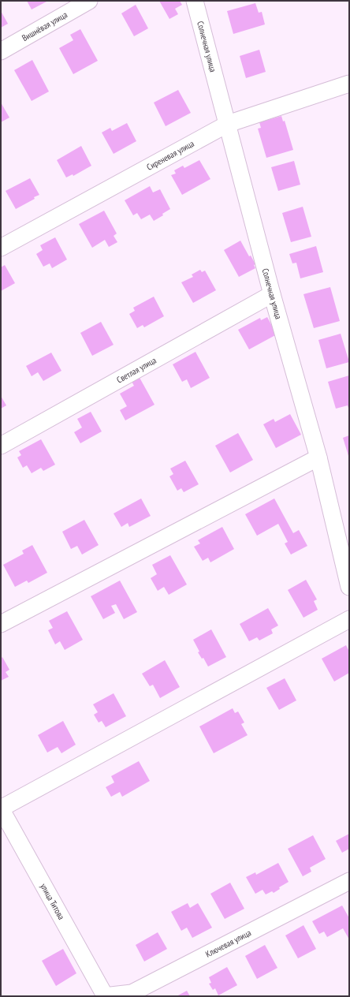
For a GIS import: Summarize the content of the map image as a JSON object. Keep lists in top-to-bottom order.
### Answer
{
  "streets": {
    "street": [
      "Вишнёвая улица",
      "Солнечная улица",
      "Сиреневая улица",
      "Светлая улица",
      "улица Титова",
      "Ключевая улица"
    ]
  },
  "crossings": [
    ["Солнечная улица", "Сиреневая улица"],
    ["Солнечная улица", "Светлая улица"],
    ["улица Титова", "Ключевая улица"]
  ]
}
